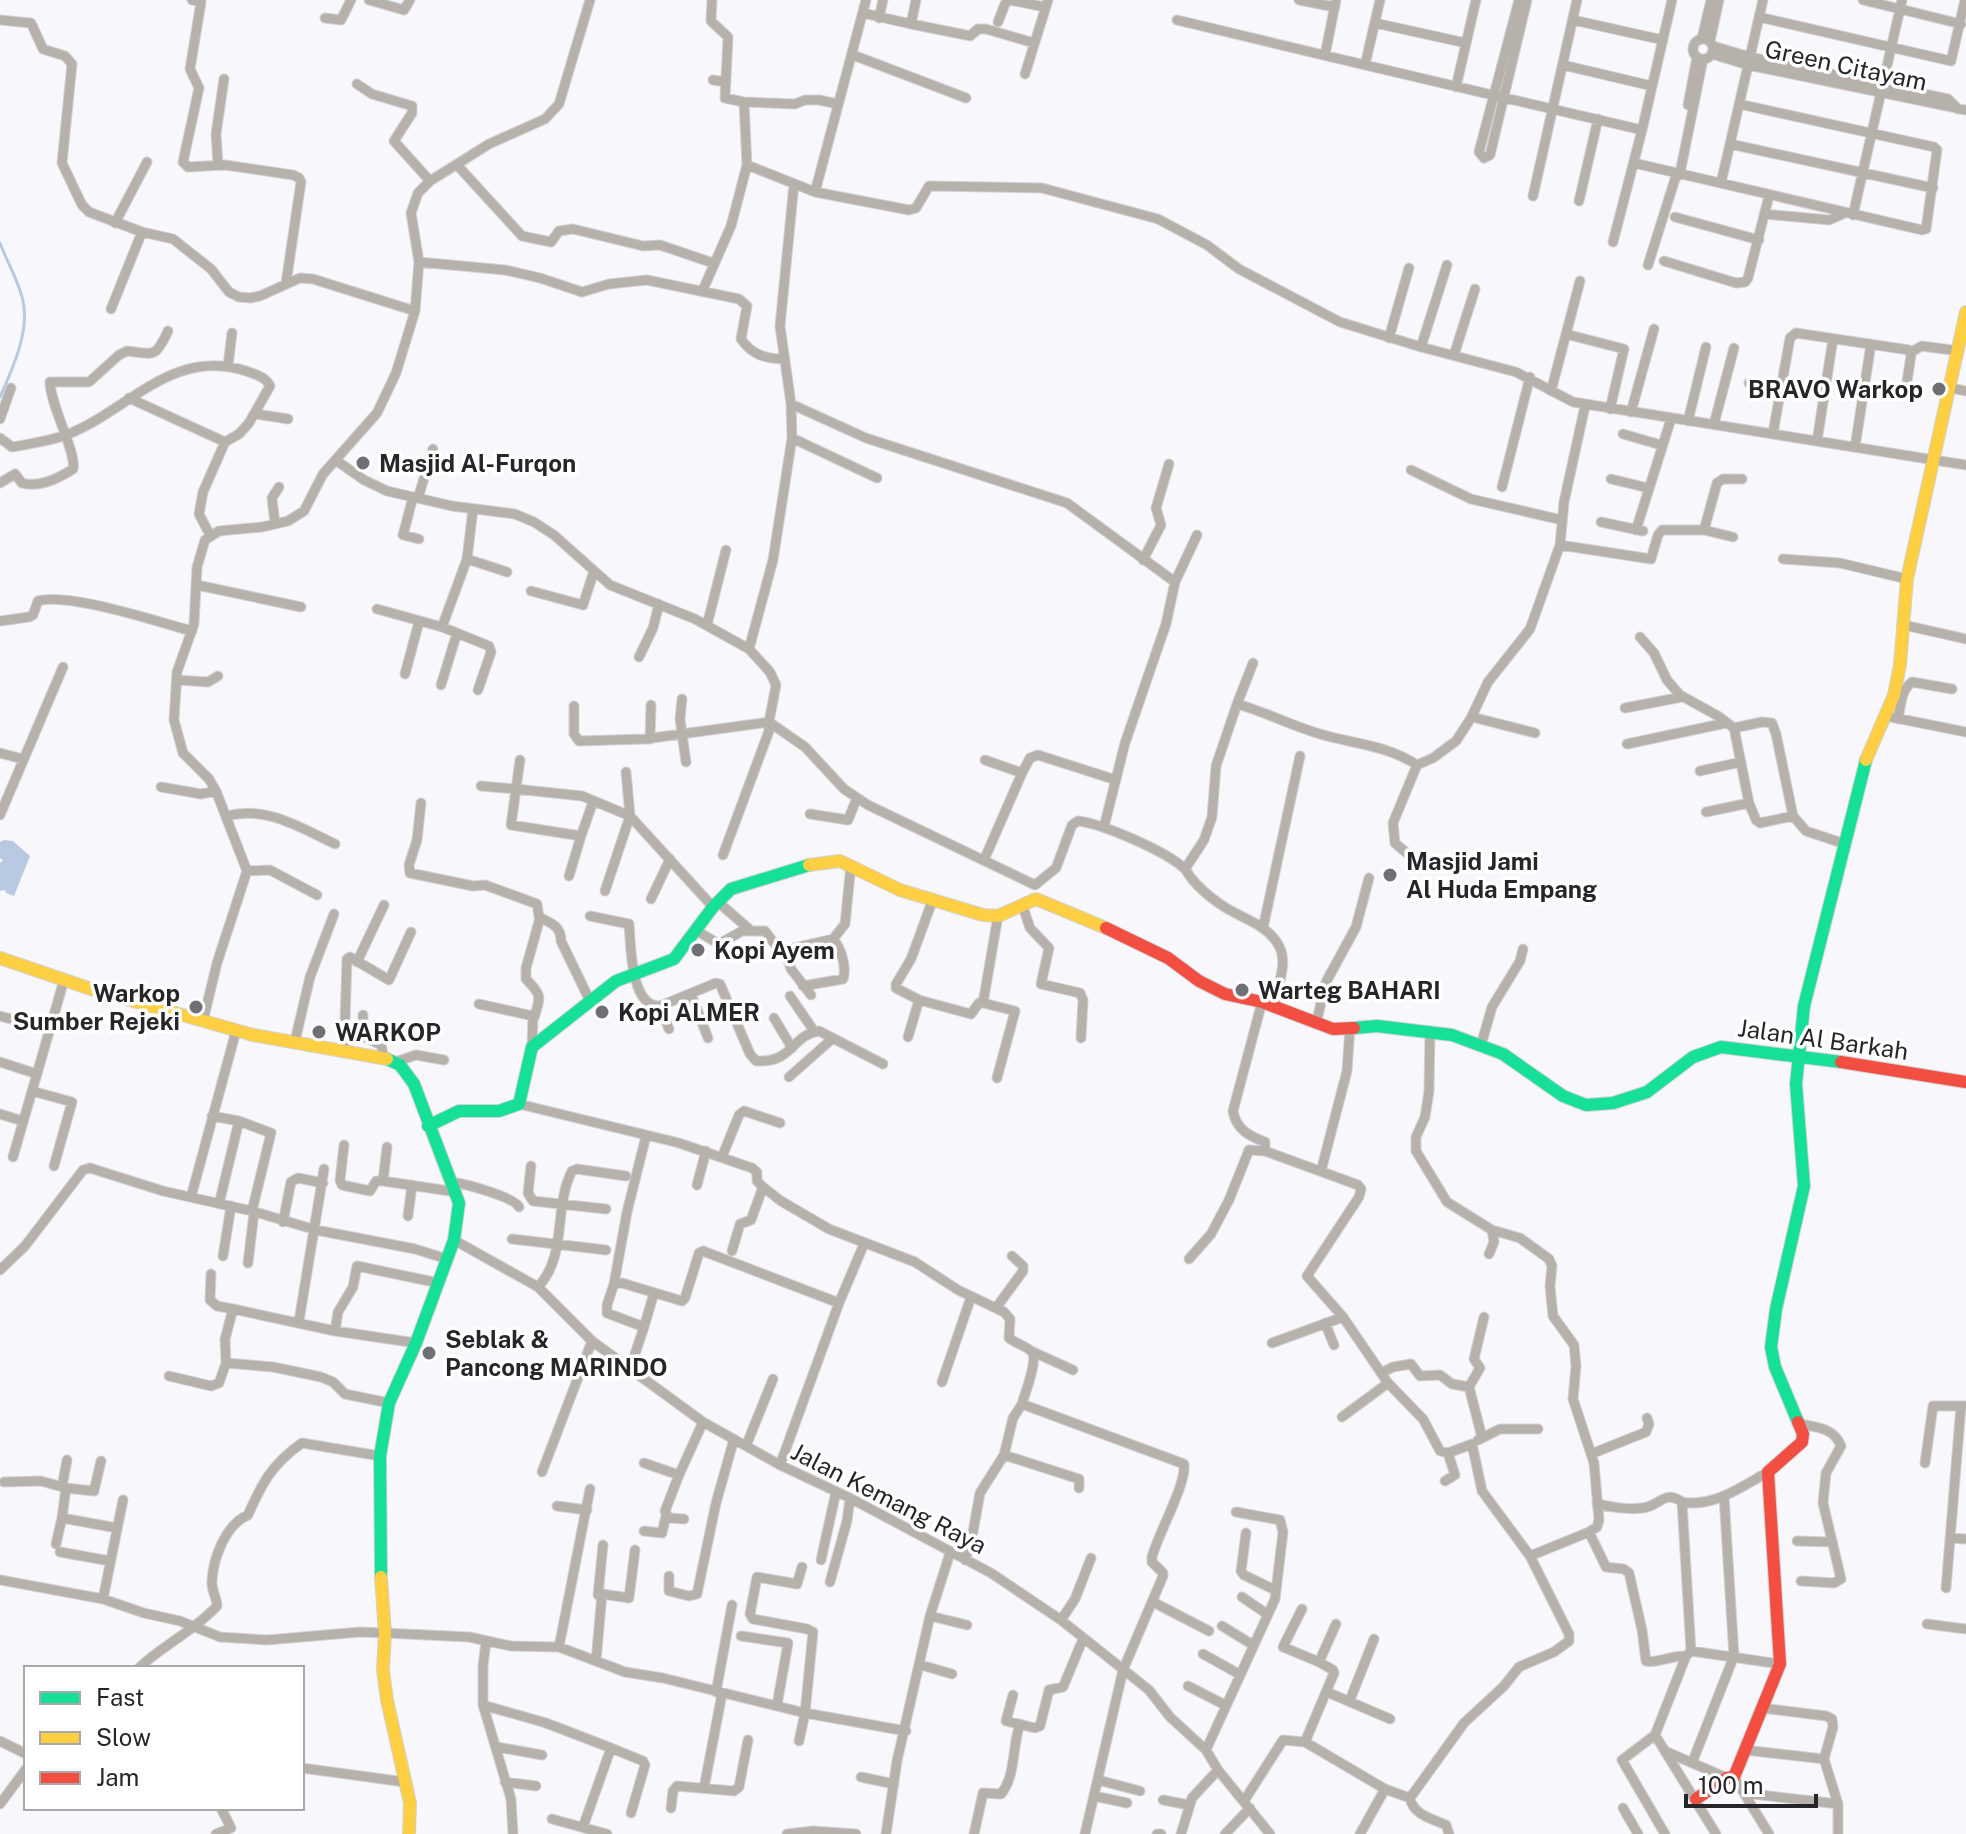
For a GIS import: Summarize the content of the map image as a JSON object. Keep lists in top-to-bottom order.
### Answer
{
  "streets": {
    "street": ["Green Citayam", "Jalan Al Barkah", "Jalan Kemang Raya"]
  },
  "places": [
    "BRAVO Warkop",
    "Masjid Al-Furqon",
    "Masjid Jami Al Huda Empang",
    "Kopi Ayem",
    "Warteg BAHARI",
    "Warkop Sumber Rejeki",
    "Kopi ALMER",
    "WARKOP",
    "Seblak & Pancong MARINDO"
  ],
  "legend": ["Fast", "Slow", "Jam"],
  "scale_bar": "100 m"
}
